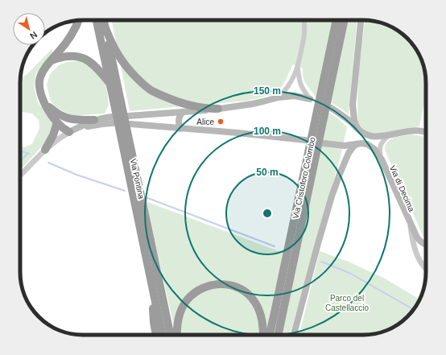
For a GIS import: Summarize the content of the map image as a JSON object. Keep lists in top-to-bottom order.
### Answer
{
  "streets": {
    "highway": ["Via Cristoforo Colombo", "Via Pontina"],
    "main road": ["Via di Decima"]
  },
  "parks": ["Parco del Castellaccio"],
  "places": ["Alice"],
  "north": "bottom right",
  "rings": ["150 m", "100 m", "50 m"]
}
